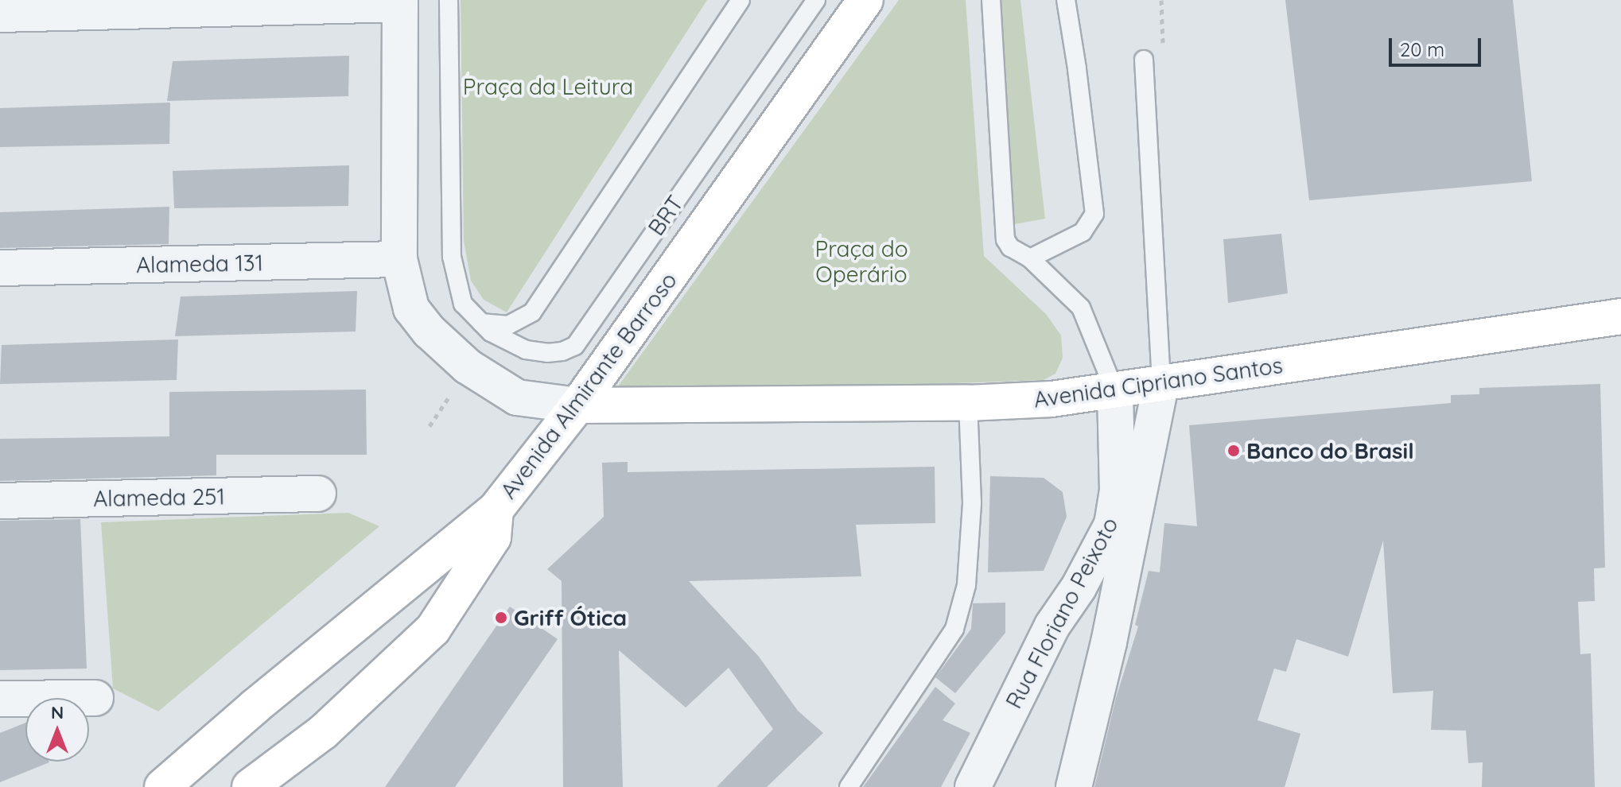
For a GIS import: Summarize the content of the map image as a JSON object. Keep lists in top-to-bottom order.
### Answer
{
  "streets": {
    "main road": ["Avenida Cipriano Santos", "Avenida Almirante Barroso"],
    "street": ["Alameda 131", "Alameda 251", "Rua Floriano Peixoto"],
    "lane": ["BRT"]
  },
  "crossings": [
    ["Avenida Cipriano Santos", "Avenida Almirante Barroso"],
    ["Avenida Cipriano Santos", "Rua Floriano Peixoto"]
  ],
  "parks": ["Praça da Leitura", "Praça do Operário"],
  "places": ["Banco do Brasil", "Griff Ótica"],
  "scale_bar": "20 m",
  "north": "top"
}
